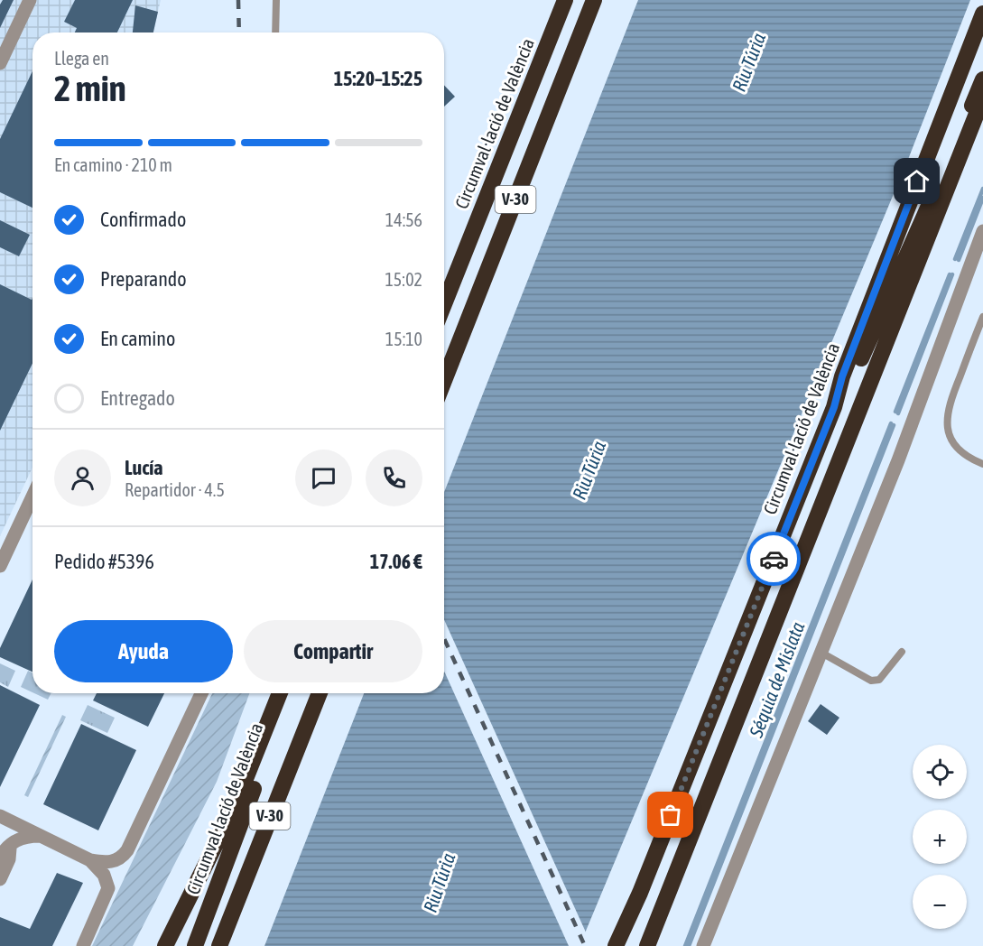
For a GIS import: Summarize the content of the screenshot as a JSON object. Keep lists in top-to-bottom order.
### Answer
{
  "streets": {
    "highway": ["Circumval·lació de València", "V-30"]
  },
  "water": ["Riu Túria", "Séquia de Mislata"],
  "page": {
    "heading": ["2 min", "Llega en", "15:20–15:25"],
    "panel": [
      "Lucía",
      "Repartidor · 4.5",
      "Pedido #5396",
      "17.06 €"
    ],
    "bar": "En camino · 210 m",
    "list": [
      ["Confirmado", "14:56"],
      ["Preparando", "15:02"],
      ["En camino", "15:10"],
      "Entregado"
    ],
    "buttons": ["Ayuda", "Compartir"],
    "map_buttons": ["+", "−"]
  }
}
